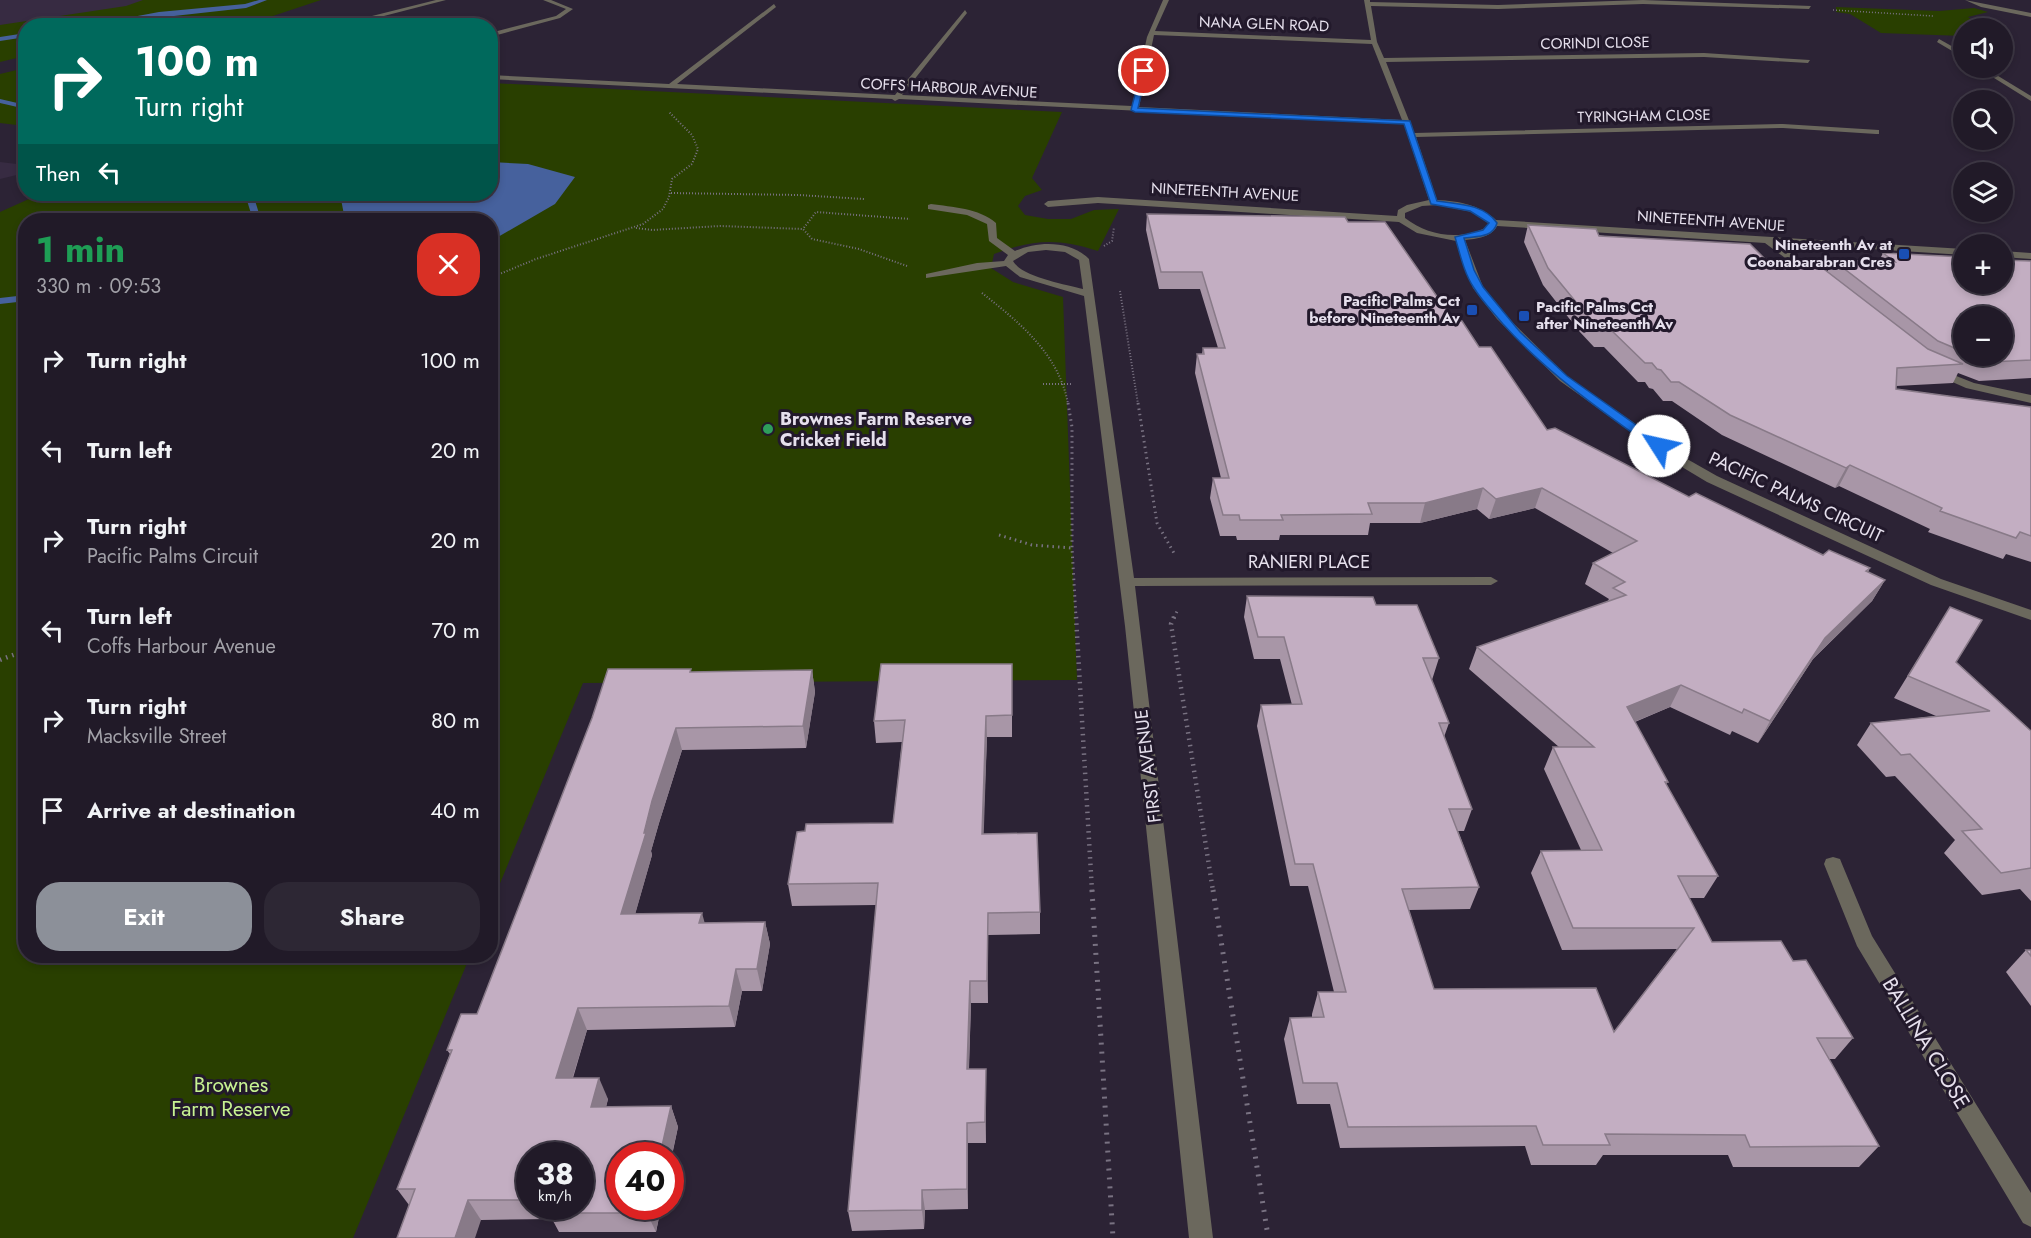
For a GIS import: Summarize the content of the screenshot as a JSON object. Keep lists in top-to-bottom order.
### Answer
{
  "streets": {
    "street": [
      "NANA GLEN ROAD",
      "CORINDI CLOSE",
      "COFFS HARBOUR AVENUE",
      "TYRINGHAM CLOSE",
      "NINETEENTH AVENUE",
      "PACIFIC PALMS CIRCUIT",
      "RANIERI PLACE",
      "FIRST AVENUE",
      "BALLINA CLOSE"
    ]
  },
  "crossings": [
    ["RANIERI PLACE", "FIRST AVENUE"]
  ],
  "parks": ["Brownes Farm Reserve"],
  "places": {
    "transit": ["Nineteenth Av at Coonabarabran Cres", "Pacific Palms Cct before Nineteenth Av", "Pacific Palms Cct after Nineteenth Av"],
    "other": ["Brownes Farm Reserve Cricket Field"]
  },
  "page": {
    "map_buttons": ["+", "−"],
    "turn": ["100 m", "Turn right"],
    "then": "Then",
    "heading": ["1 min", "330 m · 09:53"],
    "list": [
      {
        "name": "Turn right",
        "value": "100 m"
      },
      {
        "name": "Turn left",
        "value": "20 m"
      },
      {
        "name": "Turn right",
        "note": "Pacific Palms Circuit",
        "value": "20 m"
      },
      {
        "name": "Turn left",
        "note": "Coffs Harbour Avenue",
        "value": "70 m"
      },
      {
        "name": "Turn right",
        "note": "Macksville Street",
        "value": "80 m"
      },
      {
        "name": "Arrive at destination",
        "value": "40 m"
      }
    ],
    "buttons": ["Exit", "Share"],
    "speed": "38 km/h",
    "limit": "40"
  }
}
